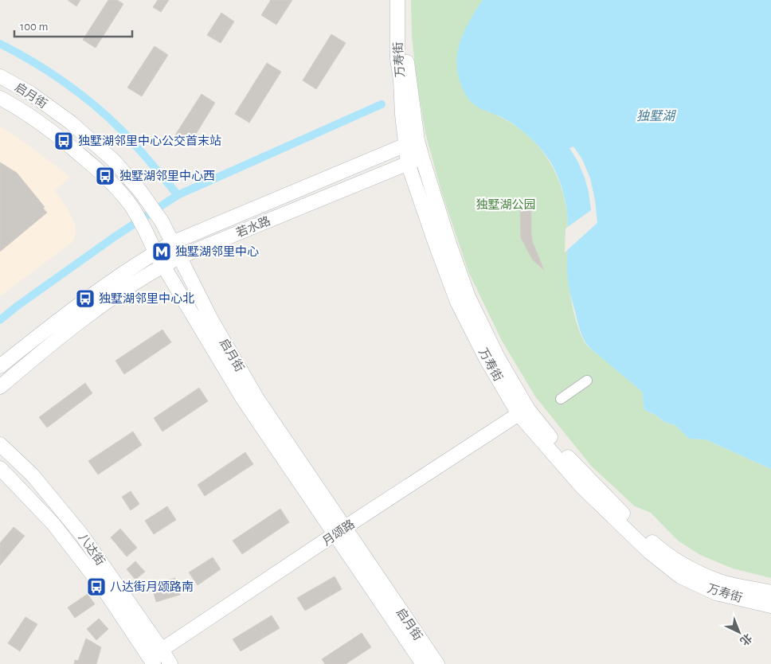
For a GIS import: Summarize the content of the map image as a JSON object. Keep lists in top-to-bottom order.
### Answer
{
  "streets": {
    "street": [
      "万寿街",
      "启月街",
      "若水路",
      "月颂路",
      "八达街"
    ]
  },
  "crossings": [
    ["万寿街", "若水路"],
    ["万寿街", "月颂路"],
    ["启月街", "若水路"],
    ["启月街", "月颂路"],
    ["月颂路", "八达街"]
  ],
  "water": ["独墅湖"],
  "parks": ["独墅湖公园"],
  "places": {
    "bus stop": [
      "独墅湖邻里中心公交首末站",
      "独墅湖邻里中心西",
      "独墅湖邻里中心北",
      "八达街月颂路南"
    ],
    "metro station": ["独墅湖邻里中心"]
  },
  "scale_bar": "100 m",
  "north": "bottom right"
}
